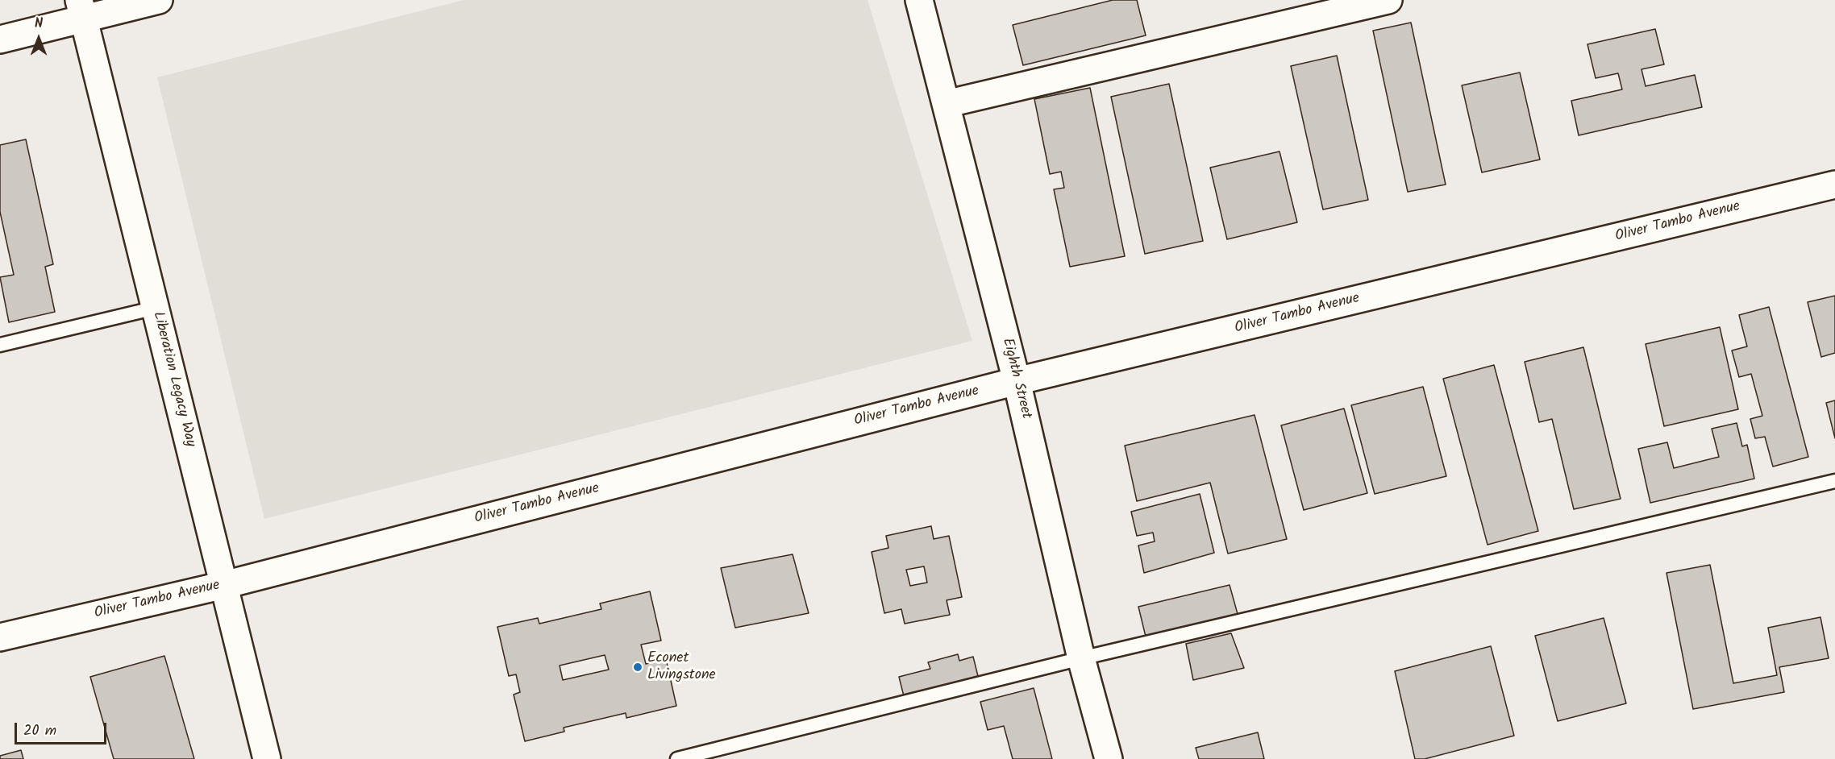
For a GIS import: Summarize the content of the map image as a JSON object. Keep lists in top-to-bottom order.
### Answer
{
  "streets": {
    "street": ["Oliver Tambo Avenue", "Eighth Street", "Liberation Legacy Way"]
  },
  "crossings": [
    ["Oliver Tambo Avenue", "Eighth Street"],
    ["Oliver Tambo Avenue", "Liberation Legacy Way"]
  ],
  "places": ["Econet Livingstone"],
  "scale_bar": "20 m",
  "north": "top"
}
